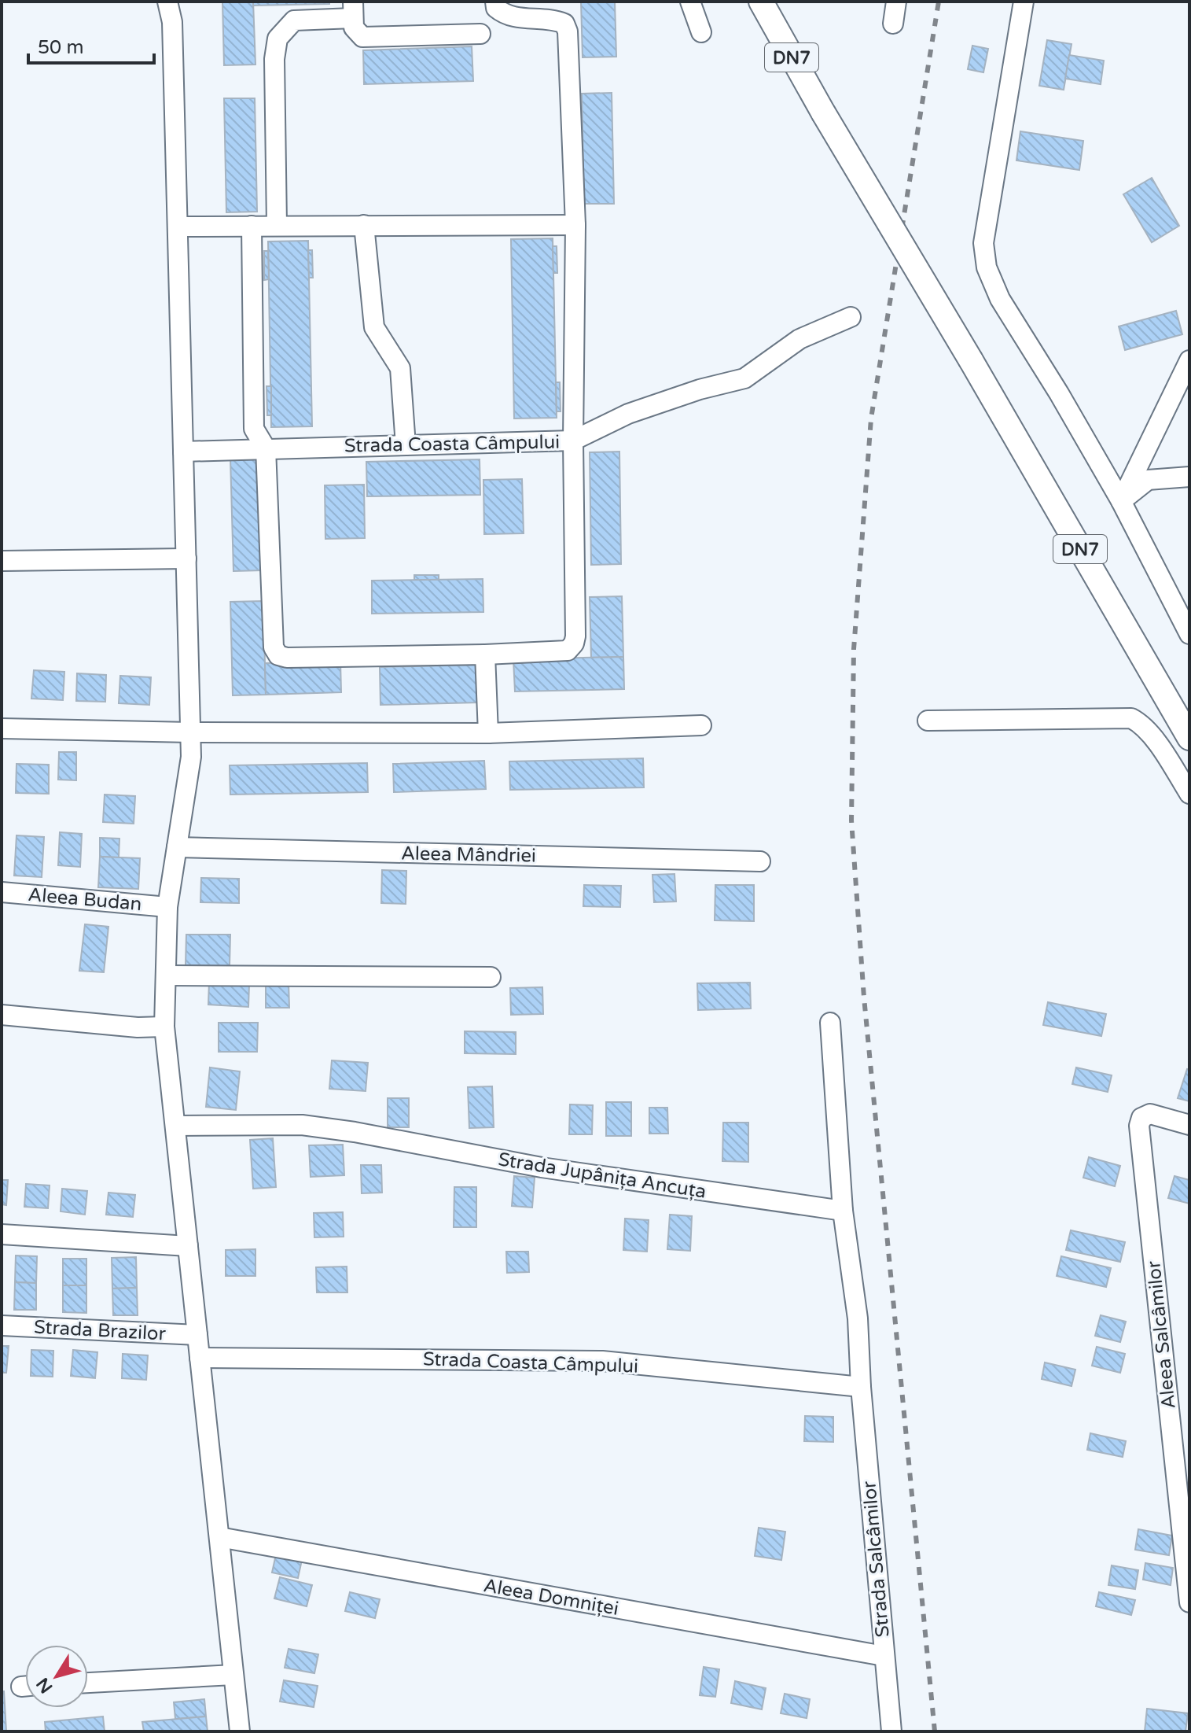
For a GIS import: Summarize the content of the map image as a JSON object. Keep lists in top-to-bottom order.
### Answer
{
  "streets": {
    "main road": ["DN7"],
    "street": [
      "Strada Coasta Câmpului",
      "Aleea Mândriei",
      "Aleea Budan",
      "Strada Jupânița Ancuța",
      "Strada Brazilor",
      "Aleea Salcâmilor",
      "Strada Salcâmilor",
      "Aleea Domniței"
    ]
  },
  "crossings": [
    ["Strada Coasta Câmpului", "Strada Salcâmilor"],
    ["Strada Jupânița Ancuța", "Strada Salcâmilor"],
    ["Strada Salcâmilor", "Aleea Domniței"]
  ],
  "scale_bar": "50 m",
  "north": "bottom left"
}
